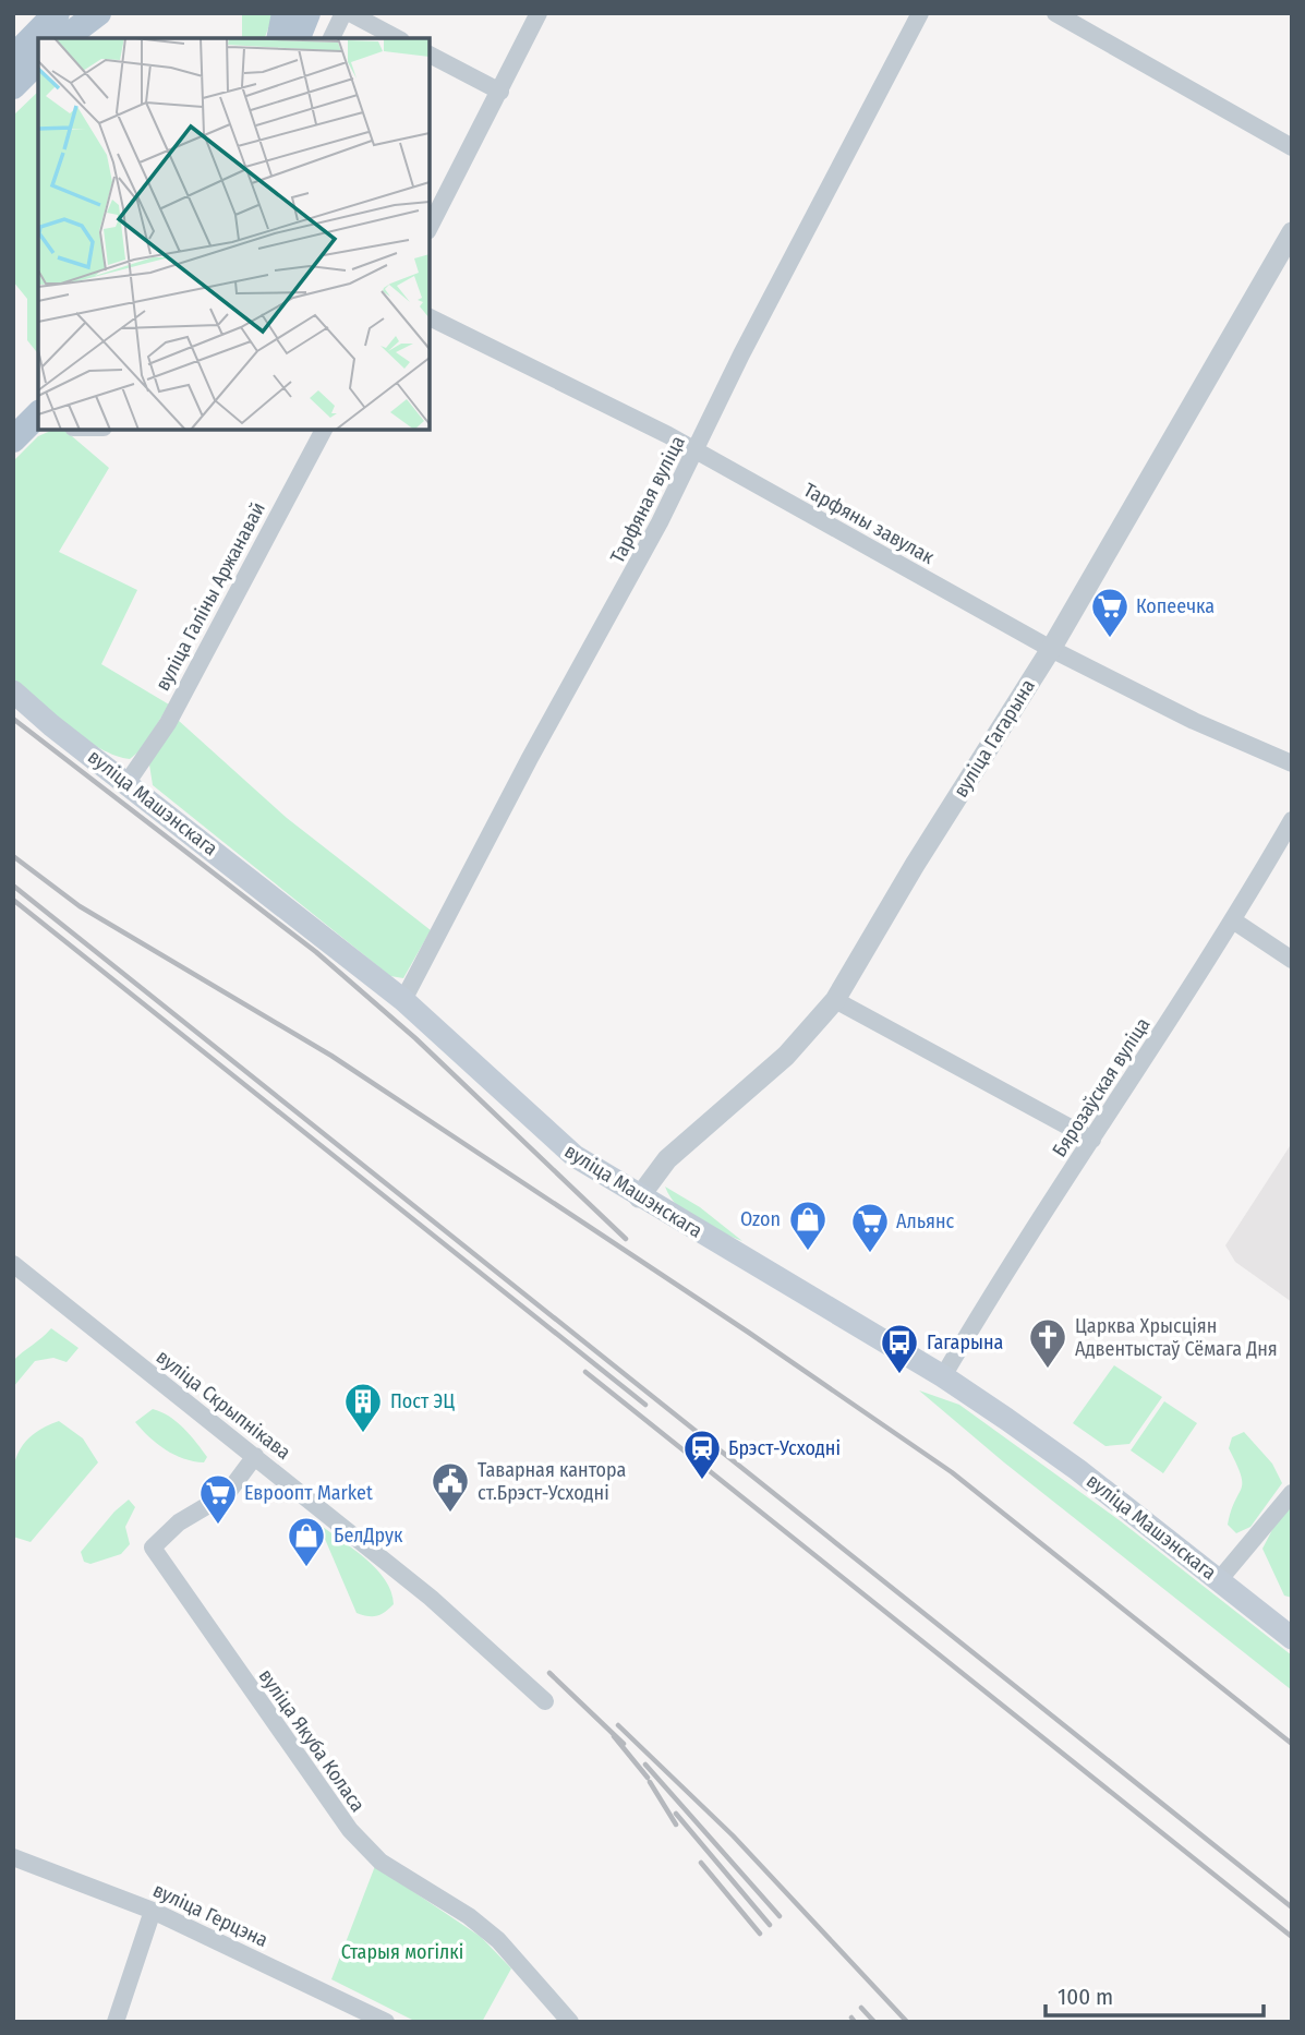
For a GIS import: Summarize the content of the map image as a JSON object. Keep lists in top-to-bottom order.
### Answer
{
  "streets": {
    "main road": ["вуліца Машэнскага"],
    "street": [
      "Тарфяная вуліца",
      "Тарфяны завулак",
      "вуліца Галіны Аржанавай",
      "вуліца Гагарына",
      "Бярозаўская вуліца",
      "вуліца Скрыпнікава",
      "вуліца Якуба Коласа",
      "вуліца Герцэна"
    ]
  },
  "crossings": [
    ["Тарфяная вуліца", "Тарфяны завулак"],
    ["Тарфяная вуліца", "вуліца Машэнскага"],
    ["Тарфяны завулак", "вуліца Гагарына"],
    ["вуліца Галіны Аржанавай", "вуліца Машэнскага"],
    ["вуліца Гагарына", "вуліца Машэнскага"],
    ["вуліца Машэнскага", "Бярозаўская вуліца"],
    ["вуліца Скрыпнікава", "вуліца Якуба Коласа"]
  ],
  "parks": ["Старыя могілкі"],
  "places": {
    "supermarket": ["Копеечка", "Альянс", "Евроопт Market"],
    "shop": ["Ozon", "БелДрук"],
    "church": ["Царква Хрысціян Адвентыстаў Сёмага Дня"],
    "bus stop": ["Гагарына"],
    "building": ["Пост ЭЦ"],
    "station": ["Брэст-Усходні"],
    "public building": ["Таварная кантора ст.Брэст-Усходні"]
  },
  "scale_bar": "100 m"
}
